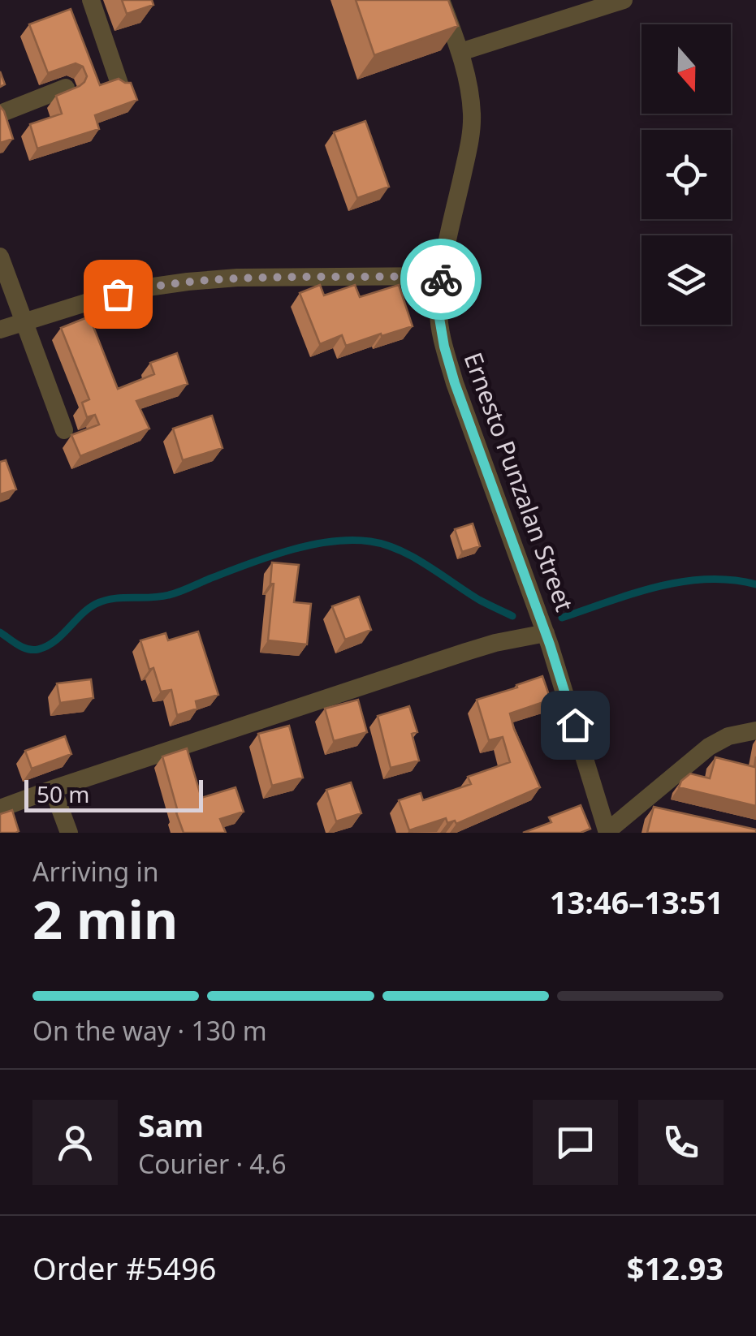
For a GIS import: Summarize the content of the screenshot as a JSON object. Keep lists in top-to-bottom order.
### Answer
{
  "streets": {
    "street": ["Ernesto Punzalan Street"]
  },
  "scale_bar": "50 m",
  "north": "bottom",
  "page": {
    "scale": "50 m",
    "heading": ["2 min", "Arriving in", "13:46–13:51"],
    "panel": [
      "Sam",
      "Courier · 4.6",
      "Order #5496",
      "$12.93"
    ],
    "bar": "On the way · 130 m"
  }
}
